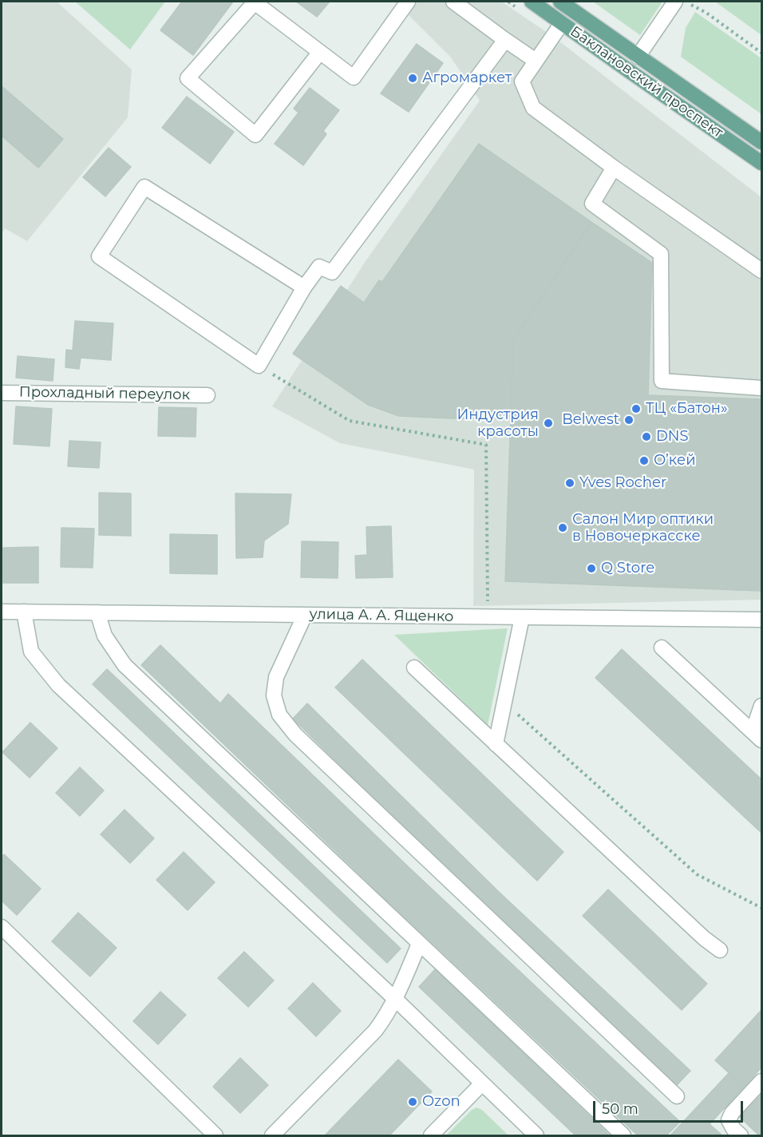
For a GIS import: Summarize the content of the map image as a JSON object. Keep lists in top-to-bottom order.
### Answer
{
  "streets": {
    "main road": ["Баклановский проспект"],
    "street": ["Прохладный переулок", "улица А. А. Ященко"]
  },
  "places": [
    "Агромаркет",
    "ТЦ «Батон»",
    "Belwest",
    "Индустрия красоты",
    "DNS",
    "О’кей",
    "Yves Rocher",
    "Салон Мир оптики в Новочеркасске",
    "Q Store",
    "Ozon"
  ],
  "scale_bar": "50 m"
}
